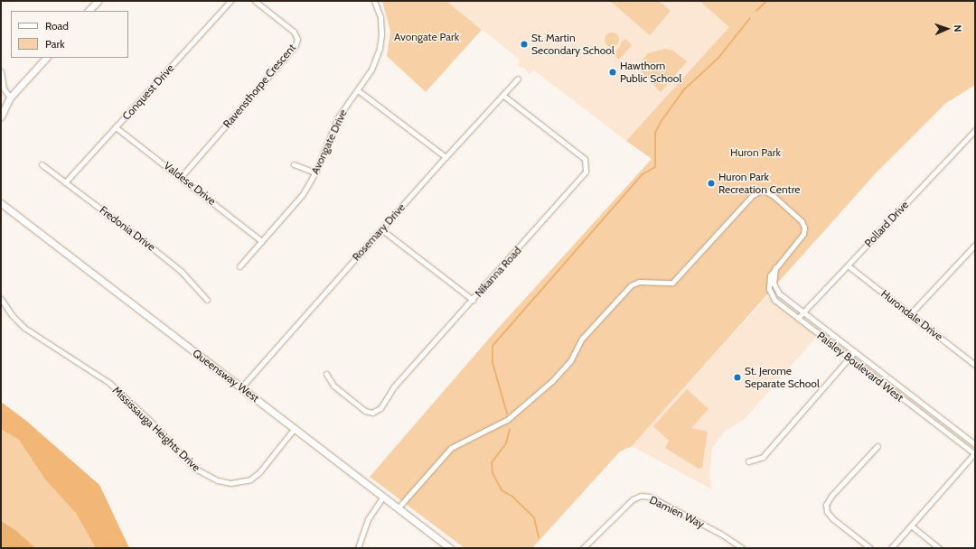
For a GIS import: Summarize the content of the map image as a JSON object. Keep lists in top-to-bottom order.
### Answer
{
  "streets": {
    "street": [
      "Ravensthorpe Crescent",
      "Conquest Drive",
      "Avongate Drive",
      "Valdese Drive",
      "Pollard Drive",
      "Fredonia Drive",
      "Rosemary Drive",
      "Nikanna Road",
      "Hurondale Drive",
      "Paisley Boulevard West",
      "Queensway West",
      "Mississauga Heights Drive",
      "Damien Way"
    ]
  },
  "crossings": [
    ["Ravensthorpe Crescent", "Valdese Drive"],
    ["Conquest Drive", "Valdese Drive"],
    ["Conquest Drive", "Fredonia Drive"],
    ["Avongate Drive", "Valdese Drive"],
    ["Pollard Drive", "Hurondale Drive"],
    ["Pollard Drive", "Paisley Boulevard West"],
    ["Rosemary Drive", "Nikanna Road"],
    ["Rosemary Drive", "Queensway West"],
    ["Paisley Boulevard West", "Queensway West"],
    ["Queensway West", "Mississauga Heights Drive"]
  ],
  "parks": ["Avongate Park", "Huron Park"],
  "places": [
    "St. Martin Secondary School",
    "Hawthorn Public School",
    "Huron Park Recreation Centre",
    "St. Jerome Separate School"
  ],
  "legend": ["Road", "Park"],
  "north": "right"
}
